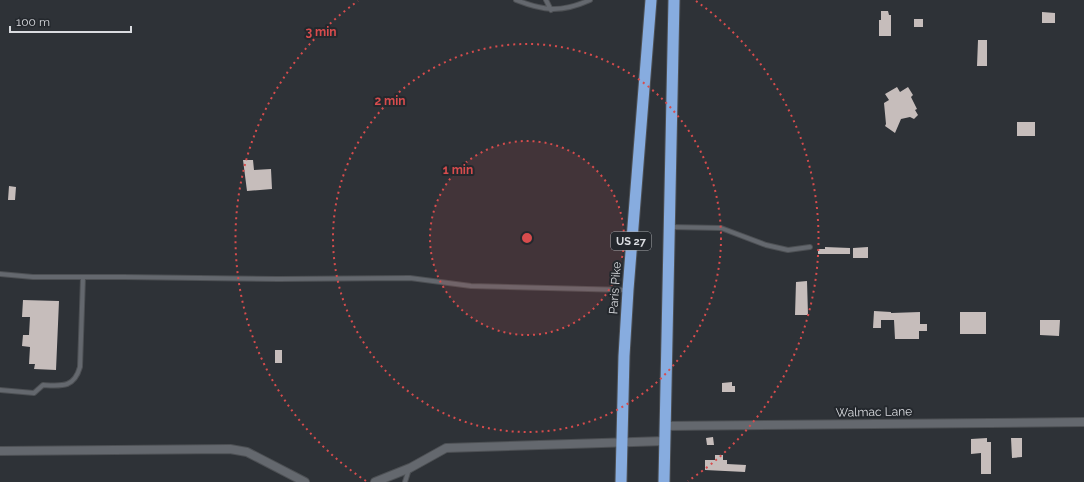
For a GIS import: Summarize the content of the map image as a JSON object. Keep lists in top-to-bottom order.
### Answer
{
  "streets": {
    "highway": ["US 27", "Paris Pike"],
    "street": ["Walmac Lane"]
  },
  "crossings": [
    ["US 27", "Walmac Lane"]
  ],
  "scale_bar": "100 m",
  "rings": ["3 min", "2 min", "1 min"]
}
